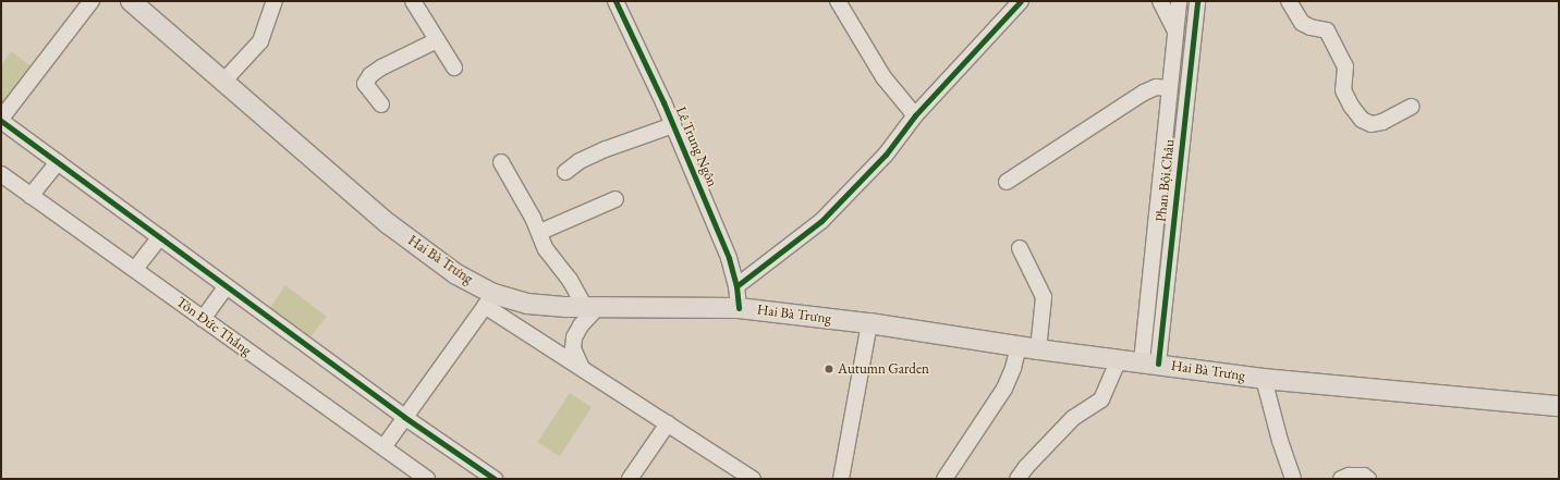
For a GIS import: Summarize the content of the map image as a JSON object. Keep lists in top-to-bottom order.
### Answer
{
  "streets": {
    "main road": ["Hai Bà Trưng"],
    "street": ["Lê Trung Ngôn", "Phan Bội Châu", "Tôn Đức Thắng"]
  },
  "crossings": [
    ["Lê Trung Ngôn", "Hai Bà Trưng"],
    ["Phan Bội Châu", "Hai Bà Trưng"]
  ],
  "places": ["Autumn Garden"]
}
